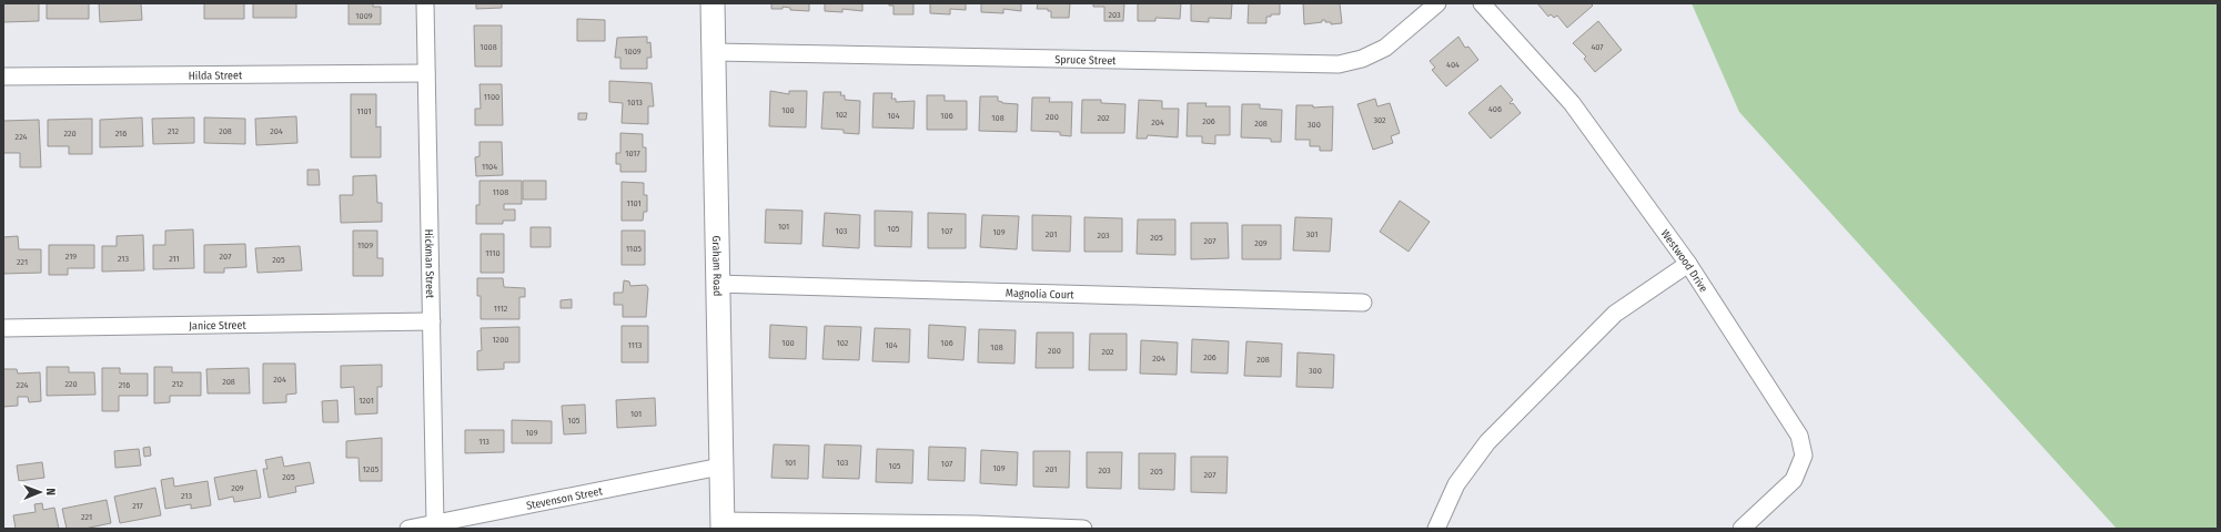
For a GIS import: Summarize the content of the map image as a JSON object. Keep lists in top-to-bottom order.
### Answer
{
  "streets": {
    "main road": ["Graham Road"],
    "street": [
      "Spruce Street",
      "Hilda Street",
      "Westwood Drive",
      "Hickman Street",
      "Magnolia Court",
      "Janice Street",
      "Stevenson Street"
    ]
  },
  "crossings": [
    ["Spruce Street", "Graham Road"],
    ["Hilda Street", "Hickman Street"],
    ["Hickman Street", "Janice Street"],
    ["Hickman Street", "Stevenson Street"],
    ["Graham Road", "Magnolia Court"],
    ["Graham Road", "Stevenson Street"]
  ],
  "house_numbers": [
    "203",
    "1009",
    "1008",
    "407",
    "1009",
    "404",
    "1100",
    "1013",
    "406",
    "100",
    "1101",
    "102",
    "104",
    "106",
    "200",
    "108",
    "202",
    "302",
    "206",
    "204",
    "208",
    "300",
    "212",
    "208",
    "204",
    "220",
    "216",
    "224",
    "1017",
    "1104",
    "1108",
    "1101",
    "101",
    "105",
    "103",
    "107",
    "109",
    "201",
    "301",
    "203",
    "205",
    "207",
    "209",
    "1109",
    "1105",
    "1110",
    "219",
    "207",
    "213",
    "211",
    "205",
    "221",
    "1112",
    "1200",
    "100",
    "102",
    "106",
    "1113",
    "104",
    "108",
    "200",
    "202",
    "206",
    "204",
    "208",
    "300",
    "204",
    "208",
    "220",
    "212",
    "224",
    "216",
    "1201",
    "101",
    "105",
    "109",
    "113",
    "101",
    "103",
    "107",
    "105",
    "109",
    "1205",
    "201",
    "203",
    "205",
    "207",
    "205",
    "209",
    "213",
    "217",
    "221"
  ],
  "north": "right"
}
